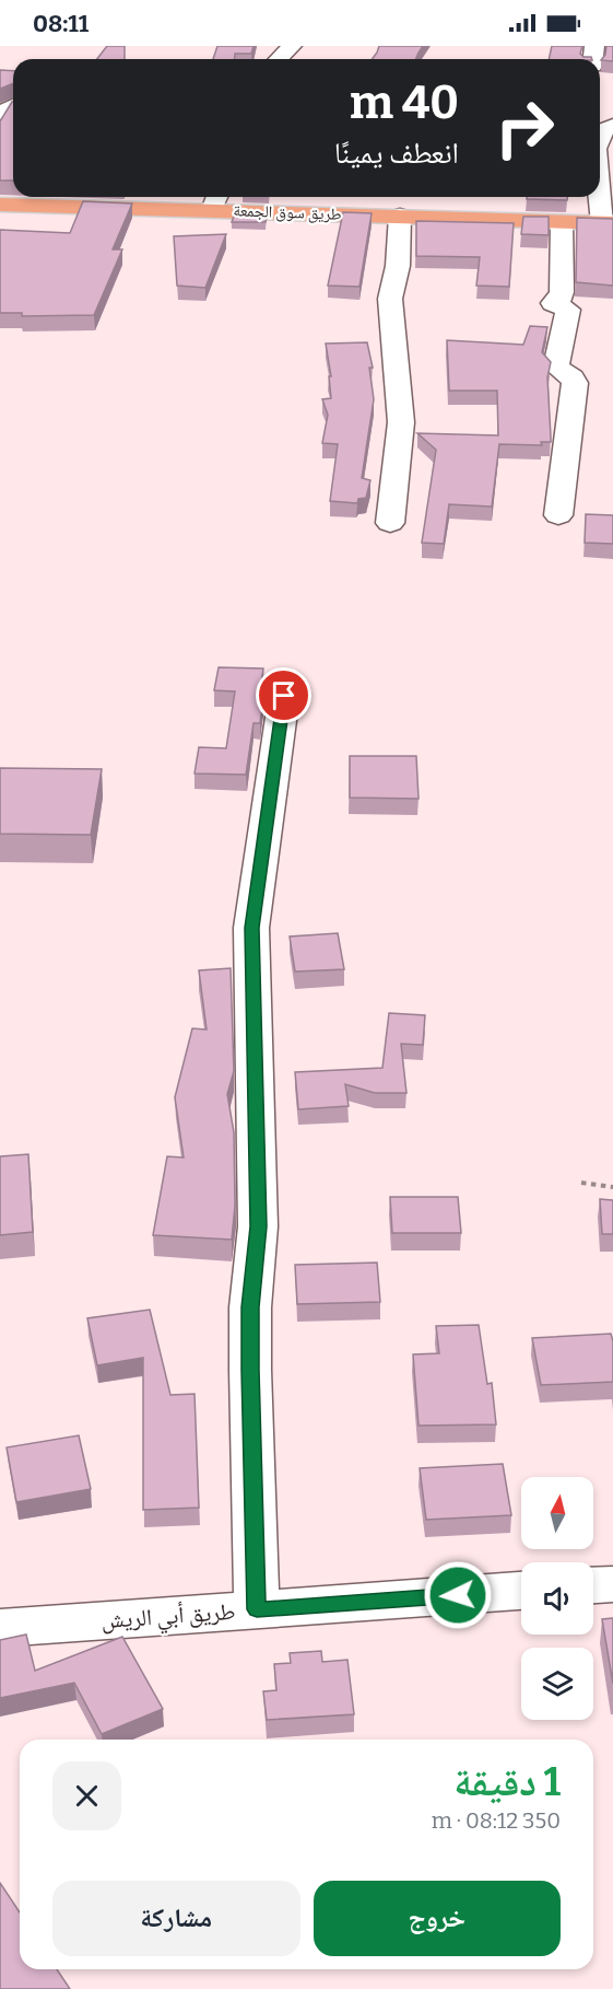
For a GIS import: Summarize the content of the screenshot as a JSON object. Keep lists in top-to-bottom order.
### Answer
{
  "streets": {
    "main road": ["طريق سوق الجمعة"],
    "street": ["طريق أبي الريش"]
  },
  "north": "top",
  "page": {
    "status": "08:11",
    "turn": ["40 m", "انعطف يمينًا"],
    "heading": ["1 دقيقة", "350 m · 08:12"],
    "buttons": ["خروج", "مشاركة"]
  }
}
